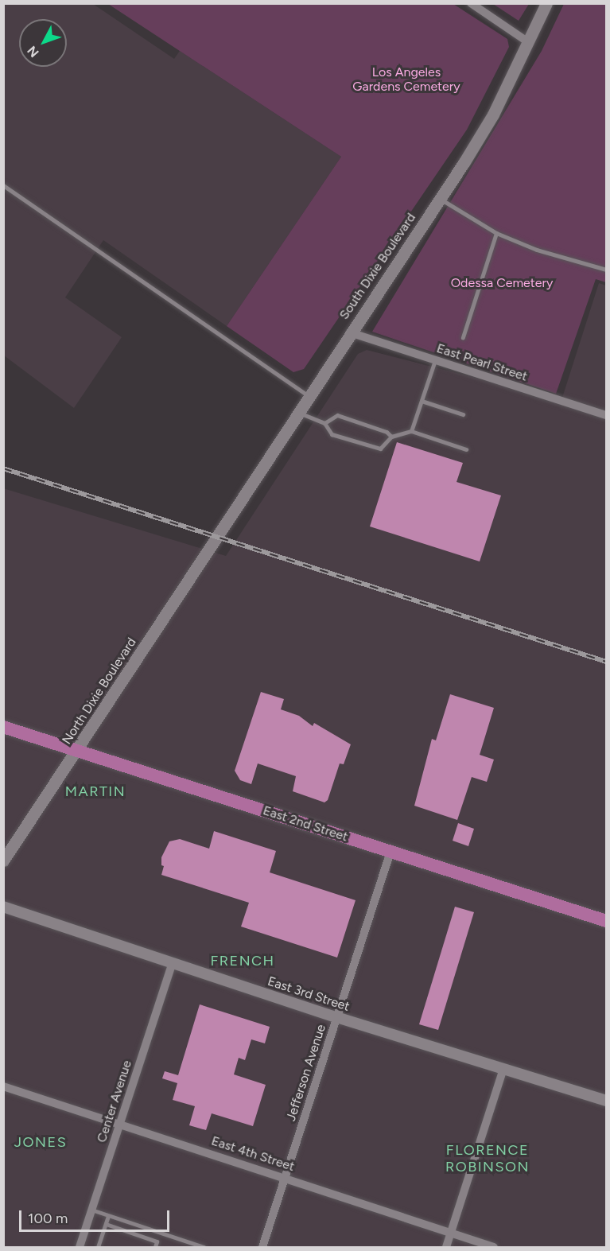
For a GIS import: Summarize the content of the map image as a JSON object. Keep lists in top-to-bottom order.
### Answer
{
  "streets": {
    "main road": ["South Dixie Boulevard", "North Dixie Boulevard", "East 2nd Street"],
    "street": [
      "East Pearl Street",
      "East 3rd Street",
      "Jefferson Avenue",
      "Center Avenue",
      "East 4th Street"
    ]
  },
  "crossings": [
    ["South Dixie Boulevard", "East Pearl Street"],
    ["South Dixie Boulevard", "North Dixie Boulevard"],
    ["North Dixie Boulevard", "East 2nd Street"],
    ["East 2nd Street", "Jefferson Avenue"],
    ["East 3rd Street", "Jefferson Avenue"],
    ["East 3rd Street", "Center Avenue"],
    ["Jefferson Avenue", "East 4th Street"],
    ["Center Avenue", "East 4th Street"]
  ],
  "districts": [
    "MARTIN",
    "FRENCH",
    "JONES",
    "FLORENCE ROBINSON"
  ],
  "parks": ["Los Angeles Gardens Cemetery", "Odessa Cemetery"],
  "scale_bar": "100 m",
  "north": "bottom left"
}
